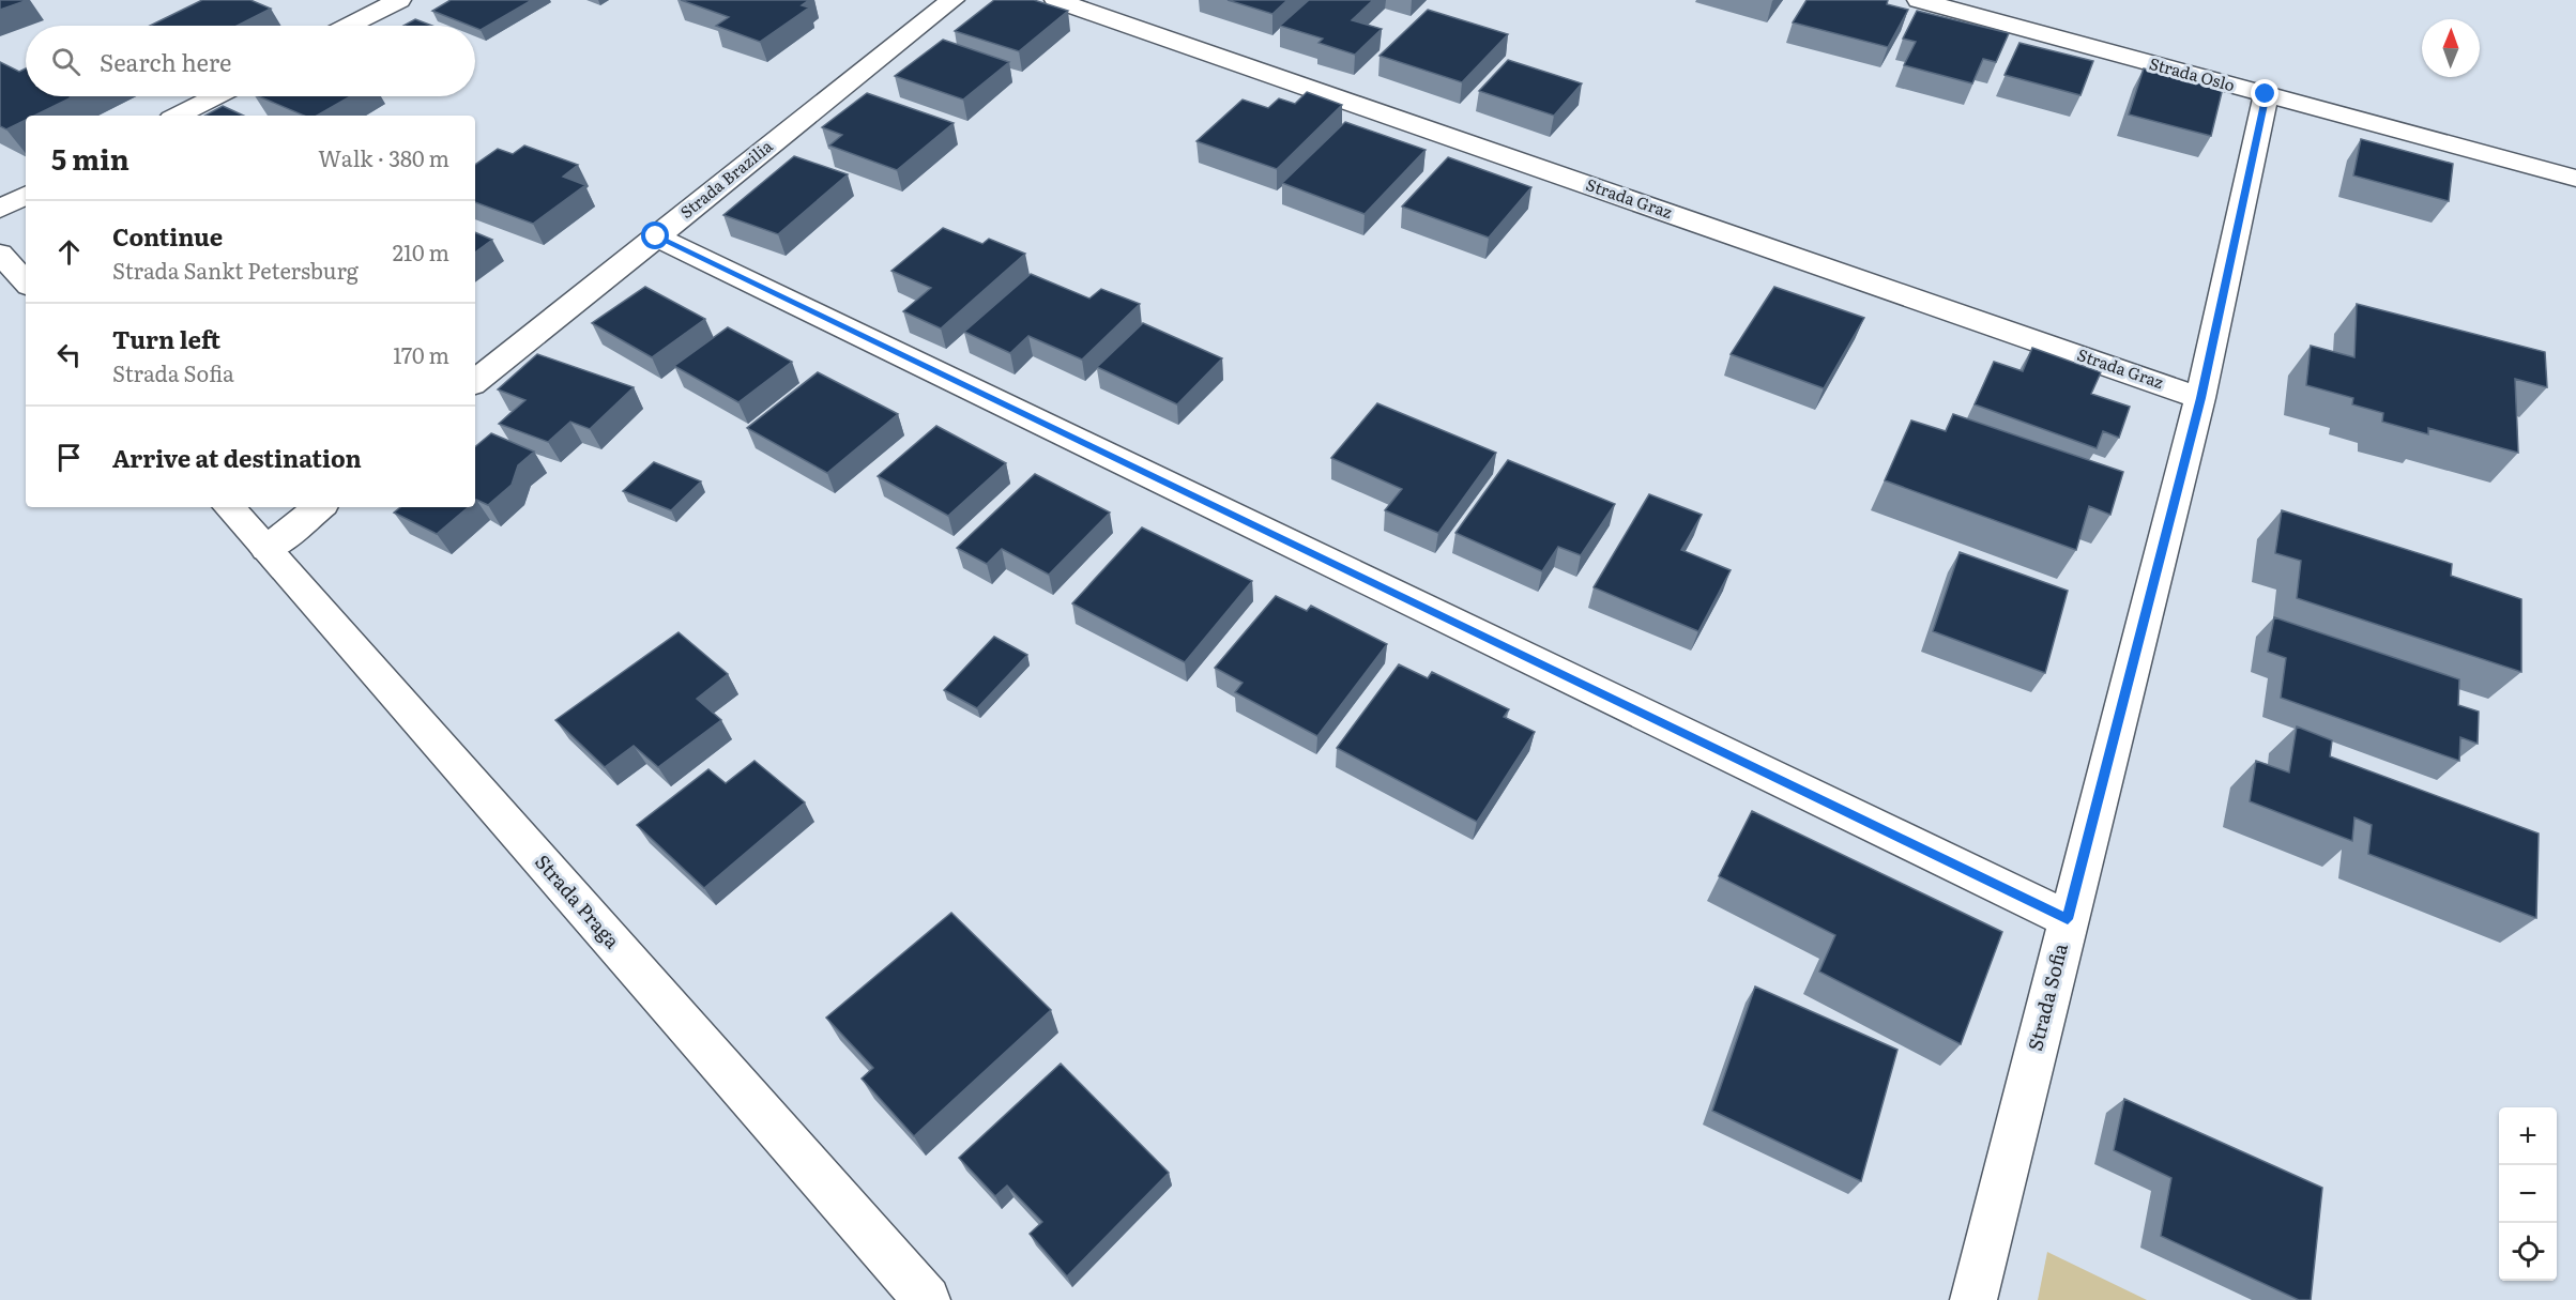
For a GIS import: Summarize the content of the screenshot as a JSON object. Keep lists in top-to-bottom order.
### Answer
{
  "streets": {
    "street": [
      "Strada Oslo",
      "Strada Brazilia",
      "Strada Graz",
      "Strada Praga",
      "Strada Sofia"
    ]
  },
  "crossings": [
    ["Strada Oslo", "Strada Sofia"],
    ["Strada Graz", "Strada Sofia"]
  ],
  "north": "top",
  "page": {
    "search": "Search here",
    "heading": ["5 min", "Walk · 380 m"],
    "list": [
      ["Continue", "Strada Sankt Petersburg", "210 m"],
      ["Turn left", "Strada Sofia", "170 m"],
      "Arrive at destination"
    ],
    "map_buttons": ["+", "−"]
  }
}
